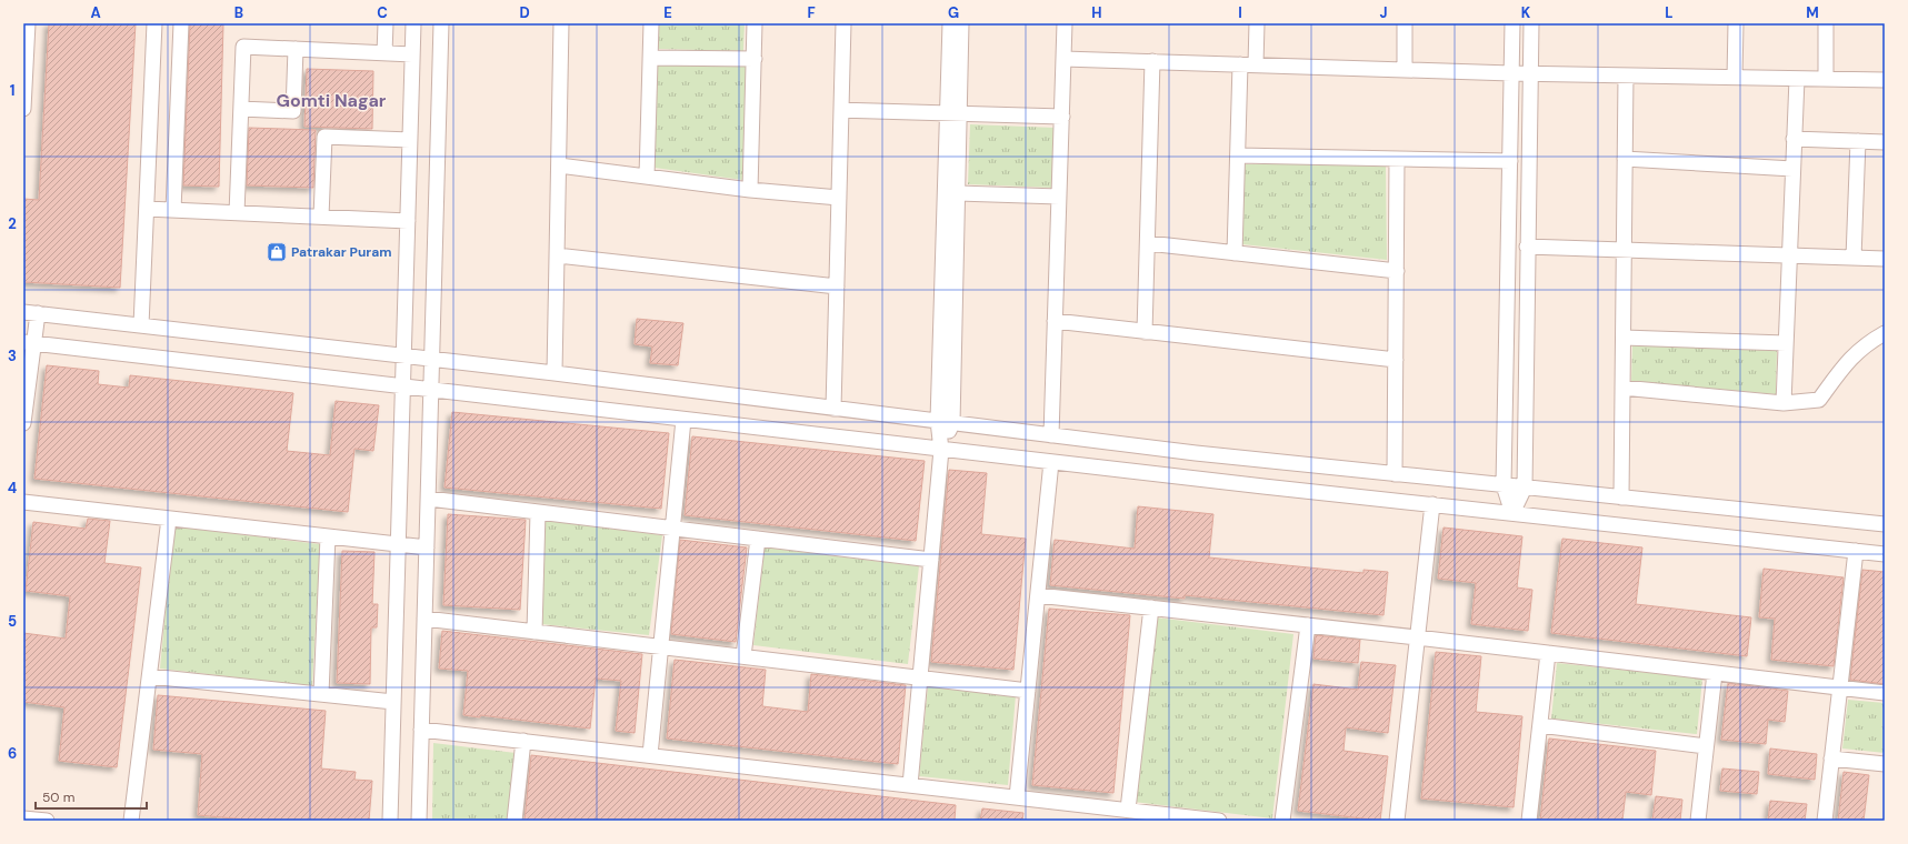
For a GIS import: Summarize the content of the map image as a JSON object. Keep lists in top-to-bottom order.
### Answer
{
  "districts": ["Gomti Nagar"],
  "places": {
    "shop": ["Patrakar Puram"]
  },
  "scale_bar": "50 m",
  "grid": {
    "columns": [
      "A",
      "B",
      "C",
      "D",
      "E",
      "F",
      "G",
      "H",
      "I",
      "J",
      "K",
      "L",
      "M"
    ],
    "rows": [
      "1",
      "2",
      "3",
      "4",
      "5",
      "6"
    ]
  }
}
